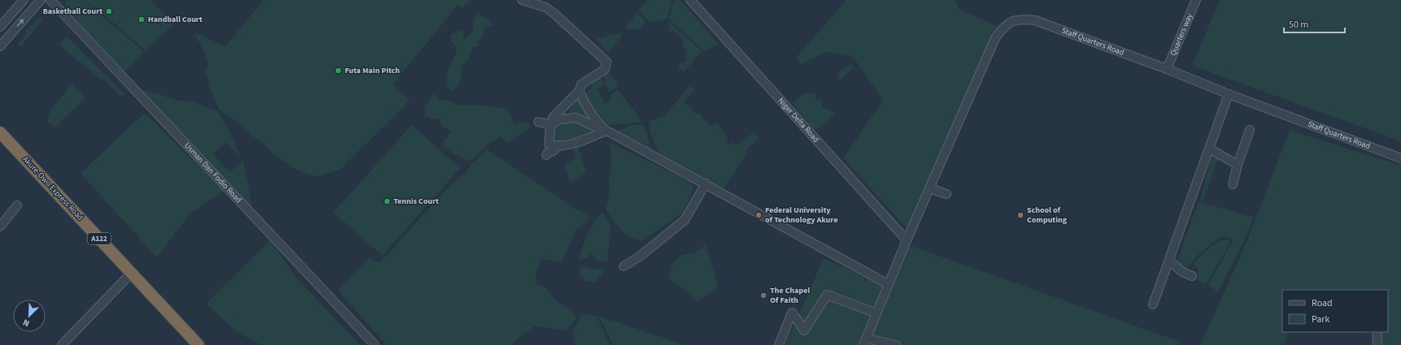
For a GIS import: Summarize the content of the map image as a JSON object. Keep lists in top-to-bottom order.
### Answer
{
  "streets": {
    "highway": ["Akure-Owo Express Road", "A122"],
    "street": [
      "Quarters way",
      "Staff Quarters Road",
      "Niger Delta Road",
      "Usman Dan Fodio Road"
    ]
  },
  "crossings": [
    ["Quarters way", "Staff Quarters Road"],
    ["Staff Quarters Road", "Niger Delta Road"]
  ],
  "places": [
    "Basketball Court",
    "Handball Court",
    "Futa Main Pitch",
    "Tennis Court",
    "Federal University of Technology Akure",
    "School of Computing",
    "The Chapel Of Faith"
  ],
  "legend": ["Road", "Park"],
  "scale_bar": "50 m",
  "north": "bottom left"
}
